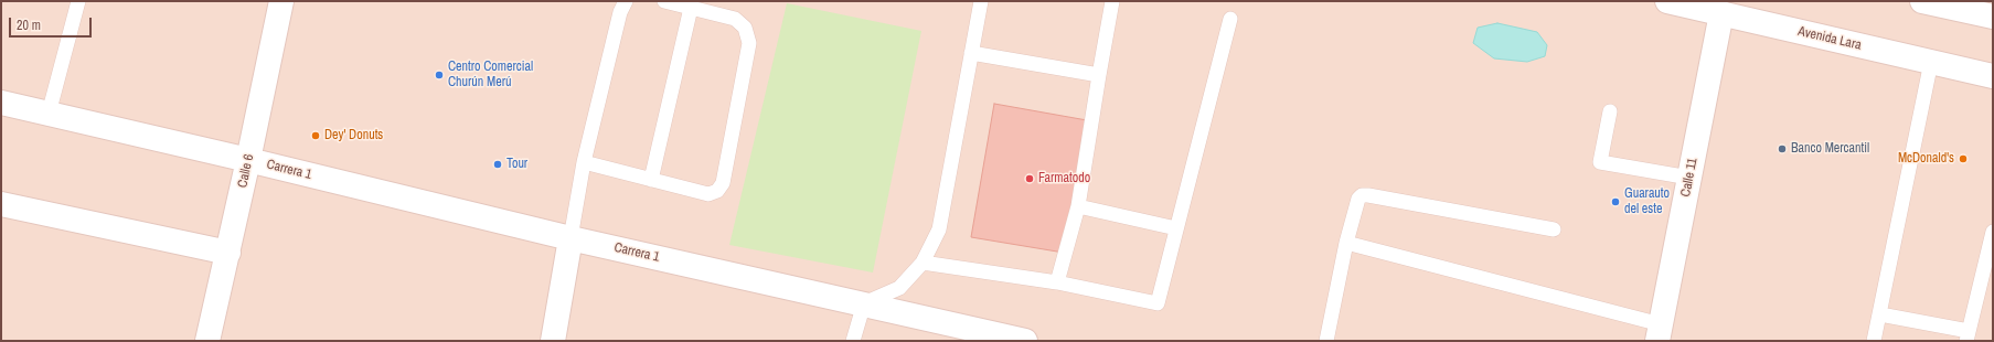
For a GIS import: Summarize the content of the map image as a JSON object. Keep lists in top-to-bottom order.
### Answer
{
  "streets": {
    "street": [
      "Avenida Lara",
      "Carrera 1",
      "Calle 6",
      "Calle 11"
    ]
  },
  "crossings": [
    ["Avenida Lara", "Calle 11"],
    ["Carrera 1", "Calle 6"]
  ],
  "places": [
    "Centro Comercial Churún Merú",
    "Dey' Donuts",
    "Banco Mercantil",
    "McDonald's",
    "Tour",
    "Farmatodo",
    "Guarauto del este"
  ],
  "scale_bar": "20 m"
}
